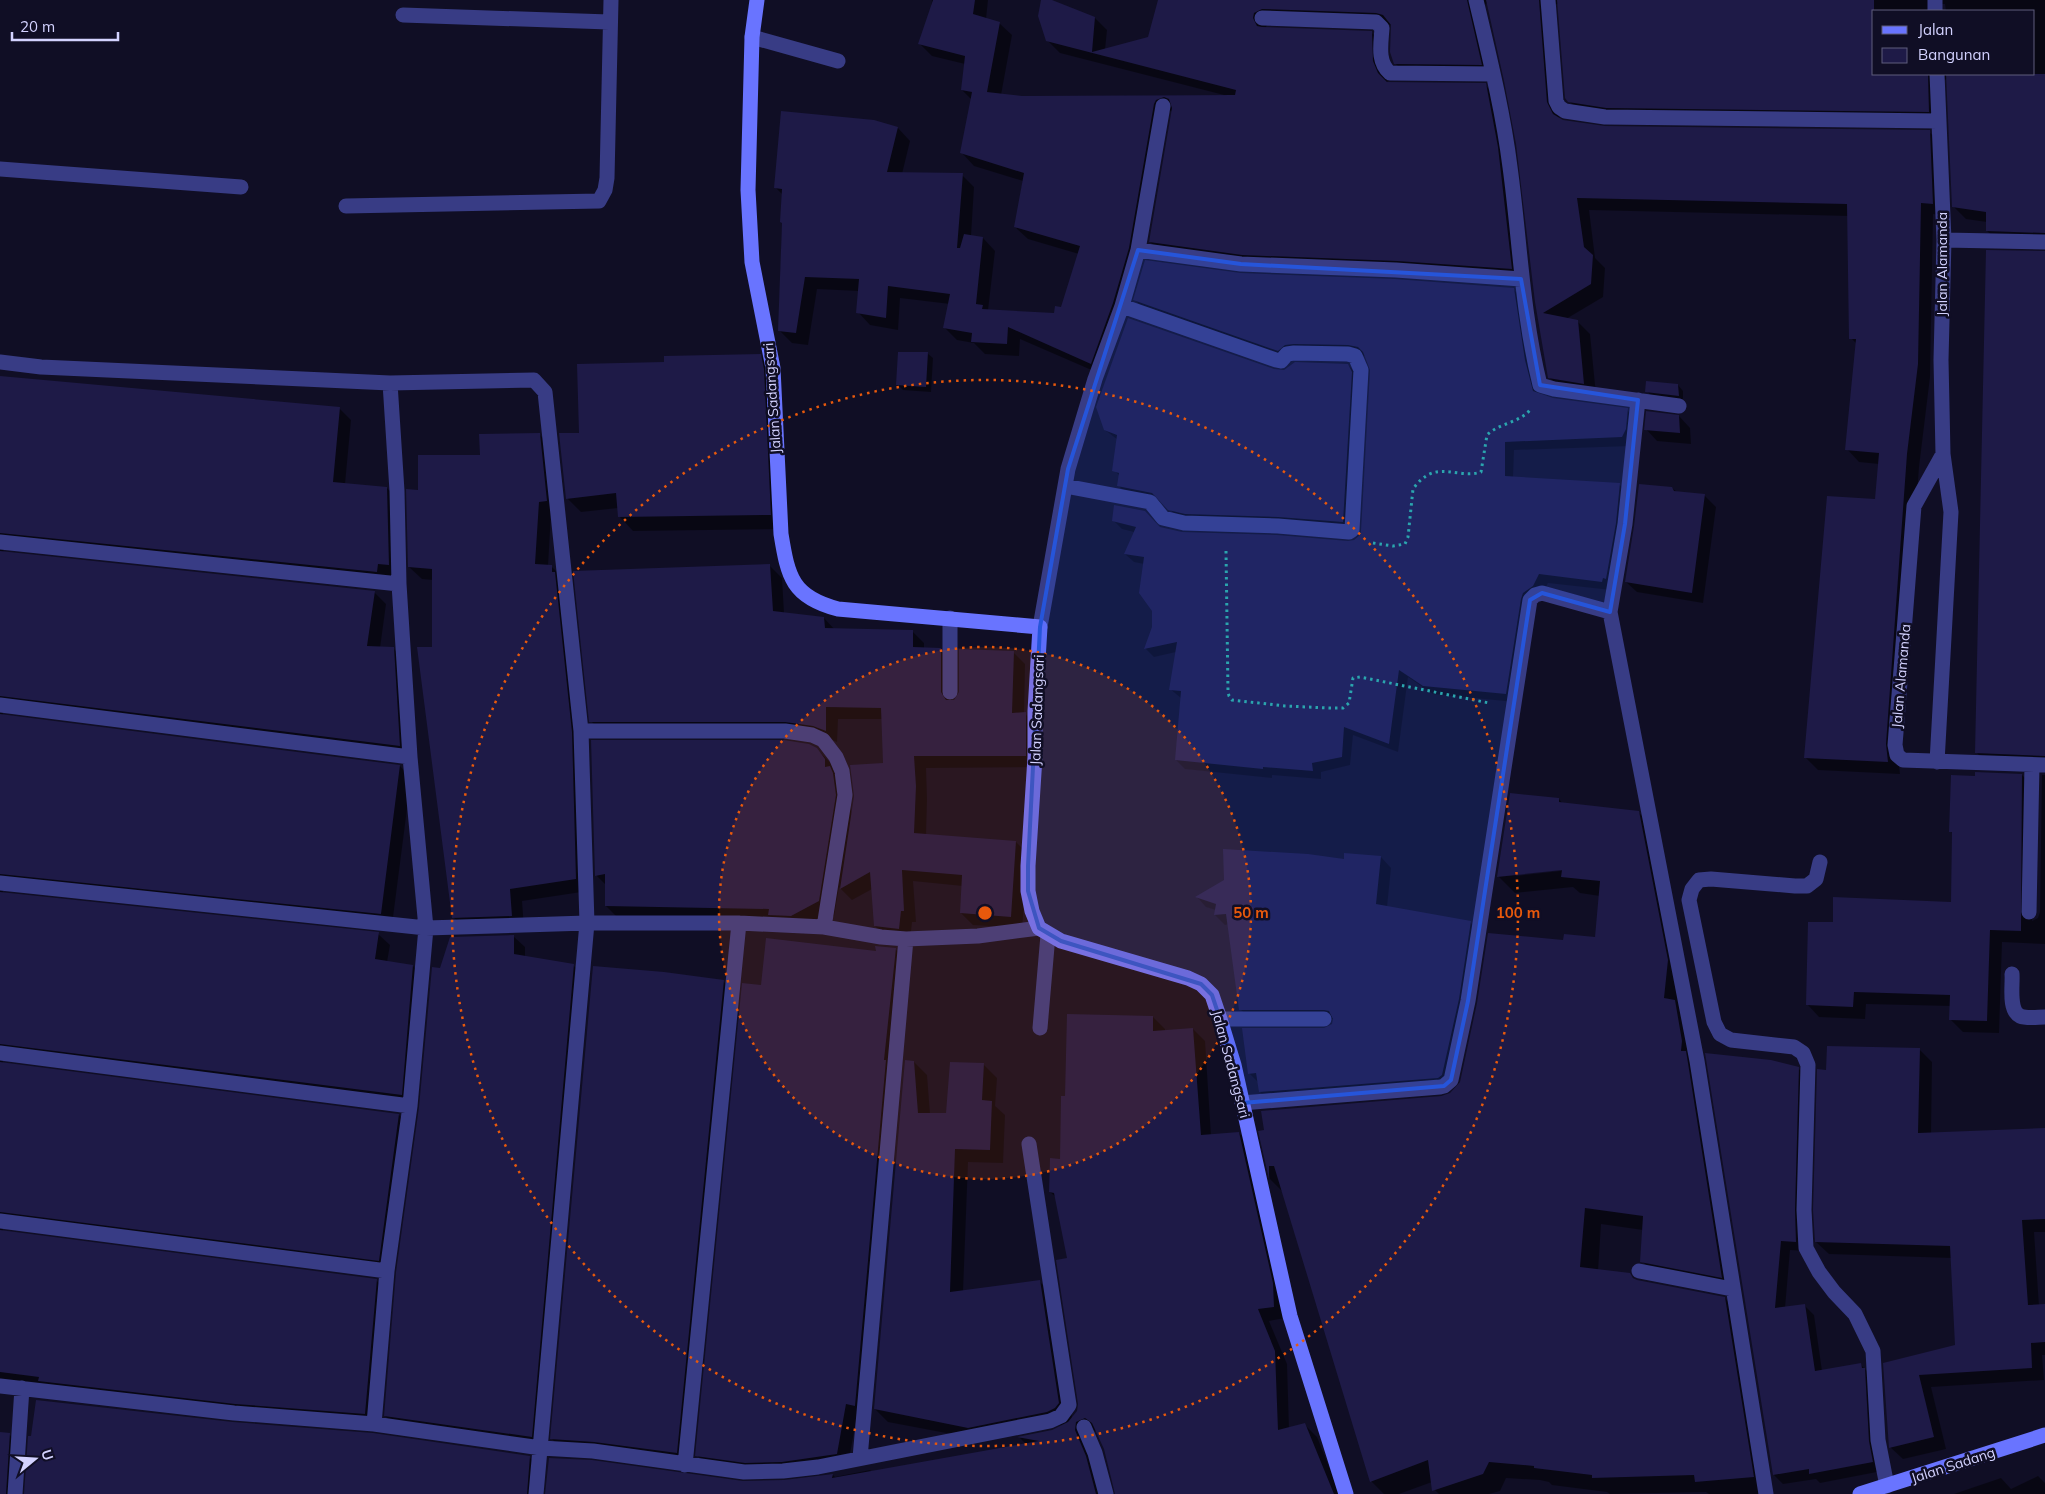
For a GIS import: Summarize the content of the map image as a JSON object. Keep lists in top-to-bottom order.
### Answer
{
  "streets": {
    "street": ["Jalan Alamanda", "Jalan Sadangsari", "Jalan Sadang"]
  },
  "legend": ["Jalan", "Bangunan"],
  "scale_bar": "20 m",
  "north": "right",
  "rings": ["50 m", "100 m"]
}
